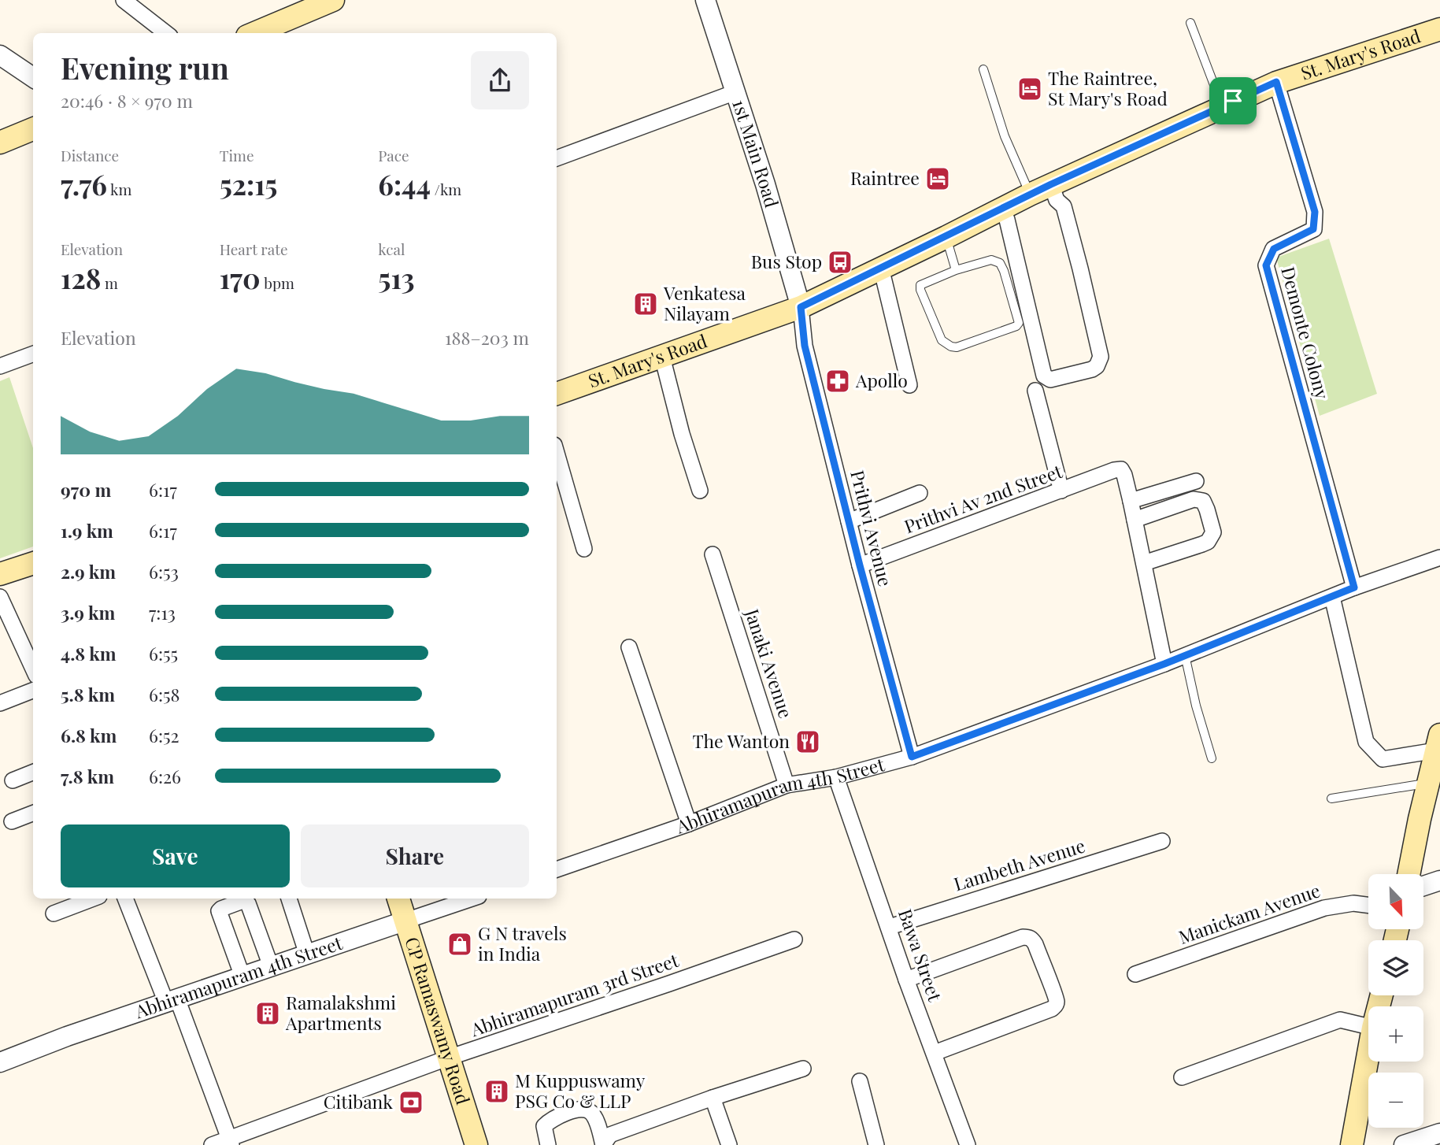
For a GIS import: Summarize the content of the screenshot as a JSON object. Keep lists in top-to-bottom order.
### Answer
{
  "streets": {
    "main road": ["St. Mary's Road", "CP Ramaswamy Road"],
    "street": [
      "1st Main Road",
      "Demonte Colony",
      "Prithvi Av 2nd Street",
      "Prithvi Avenue",
      "Janaki Avenue",
      "Abhiramapuram 4th Street",
      "Lambeth Avenue",
      "Manickam Avenue",
      "Bawa Street",
      "Abhiramapuram 3rd Street"
    ]
  },
  "crossings": [
    ["St. Mary's Road", "1st Main Road"],
    ["St. Mary's Road", "Demonte Colony"],
    ["St. Mary's Road", "Prithvi Avenue"],
    ["1st Main Road", "Prithvi Avenue"],
    ["Demonte Colony", "Abhiramapuram 4th Street"],
    ["Prithvi Av 2nd Street", "Prithvi Avenue"],
    ["Prithvi Avenue", "Abhiramapuram 4th Street"],
    ["Janaki Avenue", "Abhiramapuram 4th Street"],
    ["Abhiramapuram 4th Street", "Bawa Street"],
    ["Abhiramapuram 4th Street", "CP Ramaswamy Road"],
    ["Lambeth Avenue", "Bawa Street"],
    ["Abhiramapuram 3rd Street", "CP Ramaswamy Road"]
  ],
  "places": {
    "hotel": ["The Raintree, St Mary's Road", "Raintree"],
    "bus stop": ["Bus Stop"],
    "building": ["Venkatesa Nilayam", "Ramalakshmi Apartments", "M Kuppuswamy PSG Co & LLP"],
    "pharmacy": ["Apollo"],
    "restaurant": ["The Wanton"],
    "shop": ["G N travels in India"],
    "bank": ["Citibank"]
  },
  "north": "bottom right",
  "page": {
    "heading": ["Evening run", "20:46 · 8 × 970 m"],
    "stats": [
      ["Distance", "7.76 km"],
      ["Time", "52:15"],
      ["Pace", "6:44 /km"],
      ["Elevation", "128 m"],
      ["Heart rate", "170 bpm"],
      ["kcal", "513"]
    ],
    "chart": ["Elevation", "188–203 m"],
    "list": [
      {
        "name": "970 m",
        "note": "6:17"
      },
      {
        "name": "1.9 km",
        "note": "6:17"
      },
      {
        "name": "2.9 km",
        "note": "6:53"
      },
      {
        "name": "3.9 km",
        "note": "7:13"
      },
      {
        "name": "4.8 km",
        "note": "6:55"
      },
      {
        "name": "5.8 km",
        "note": "6:58"
      },
      {
        "name": "6.8 km",
        "note": "6:52"
      },
      {
        "name": "7.8 km",
        "note": "6:26"
      }
    ],
    "buttons": ["Save", "Share"],
    "map_buttons": ["+", "−"]
  }
}
